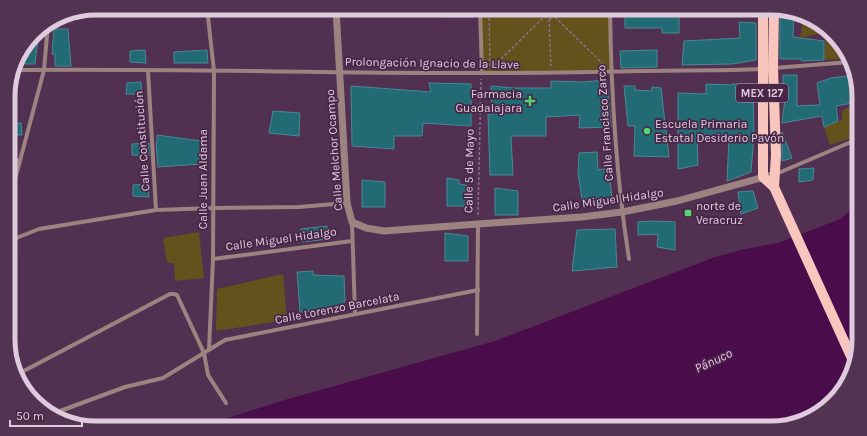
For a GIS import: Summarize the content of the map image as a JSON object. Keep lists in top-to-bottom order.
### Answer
{
  "streets": {
    "main road": ["MEX 127"],
    "street": [
      "Prolongación Ignacio de la Llave",
      "Calle Francisco Zarco",
      "Calle Constitución",
      "Calle Melchor Ocampo",
      "Calle 5 de Mayo",
      "Calle Juan Aldama",
      "Calle Miguel Hidalgo",
      "Calle Lorenzo Barcelata"
    ]
  },
  "crossings": [
    ["Prolongación Ignacio de la Llave", "MEX 127"],
    ["Prolongación Ignacio de la Llave", "Calle Francisco Zarco"],
    ["Prolongación Ignacio de la Llave", "Calle Constitución"],
    ["Prolongación Ignacio de la Llave", "Calle Melchor Ocampo"],
    ["Prolongación Ignacio de la Llave", "Calle 5 de Mayo"],
    ["Prolongación Ignacio de la Llave", "Calle Juan Aldama"],
    ["MEX 127", "Calle Miguel Hidalgo"],
    ["Calle Francisco Zarco", "Calle Miguel Hidalgo"],
    ["Calle Melchor Ocampo", "Calle Miguel Hidalgo"],
    ["Calle Melchor Ocampo", "Calle Lorenzo Barcelata"],
    ["Calle 5 de Mayo", "Calle Miguel Hidalgo"],
    ["Calle 5 de Mayo", "Calle Lorenzo Barcelata"],
    ["Calle Juan Aldama", "Calle Miguel Hidalgo"],
    ["Calle Juan Aldama", "Calle Lorenzo Barcelata"]
  ],
  "water": ["Pánuco"],
  "places": {
    "health": ["Farmacia Guadalajara"],
    "other": ["Escuela Primaria Estatal Desiderio Pavón"],
    "transit": ["norte de Veracruz"]
  },
  "scale_bar": "50 m"
}
